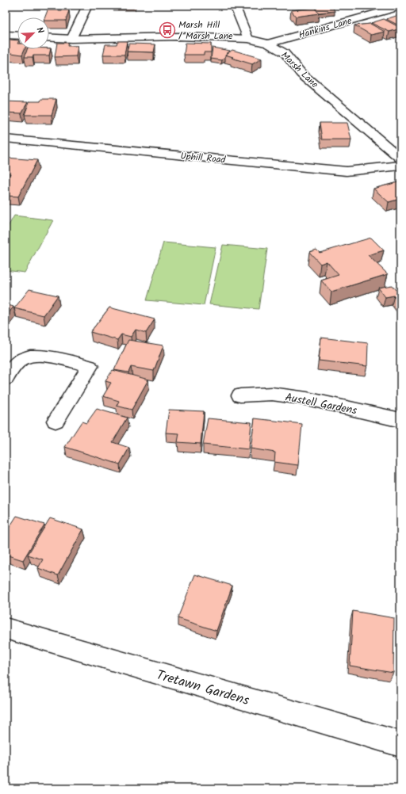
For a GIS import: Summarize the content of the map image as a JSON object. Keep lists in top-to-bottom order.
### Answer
{
  "streets": {
    "street": [
      "Hankins Lane",
      "Marsh Lane",
      "Uphill Road",
      "Austell Gardens",
      "Tretawn Gardens"
    ]
  },
  "crossings": [
    ["Hankins Lane", "Marsh Lane"]
  ],
  "places": {
    "bus stop": ["Marsh Hill / Marsh Lane"]
  },
  "north": "top right"
}
